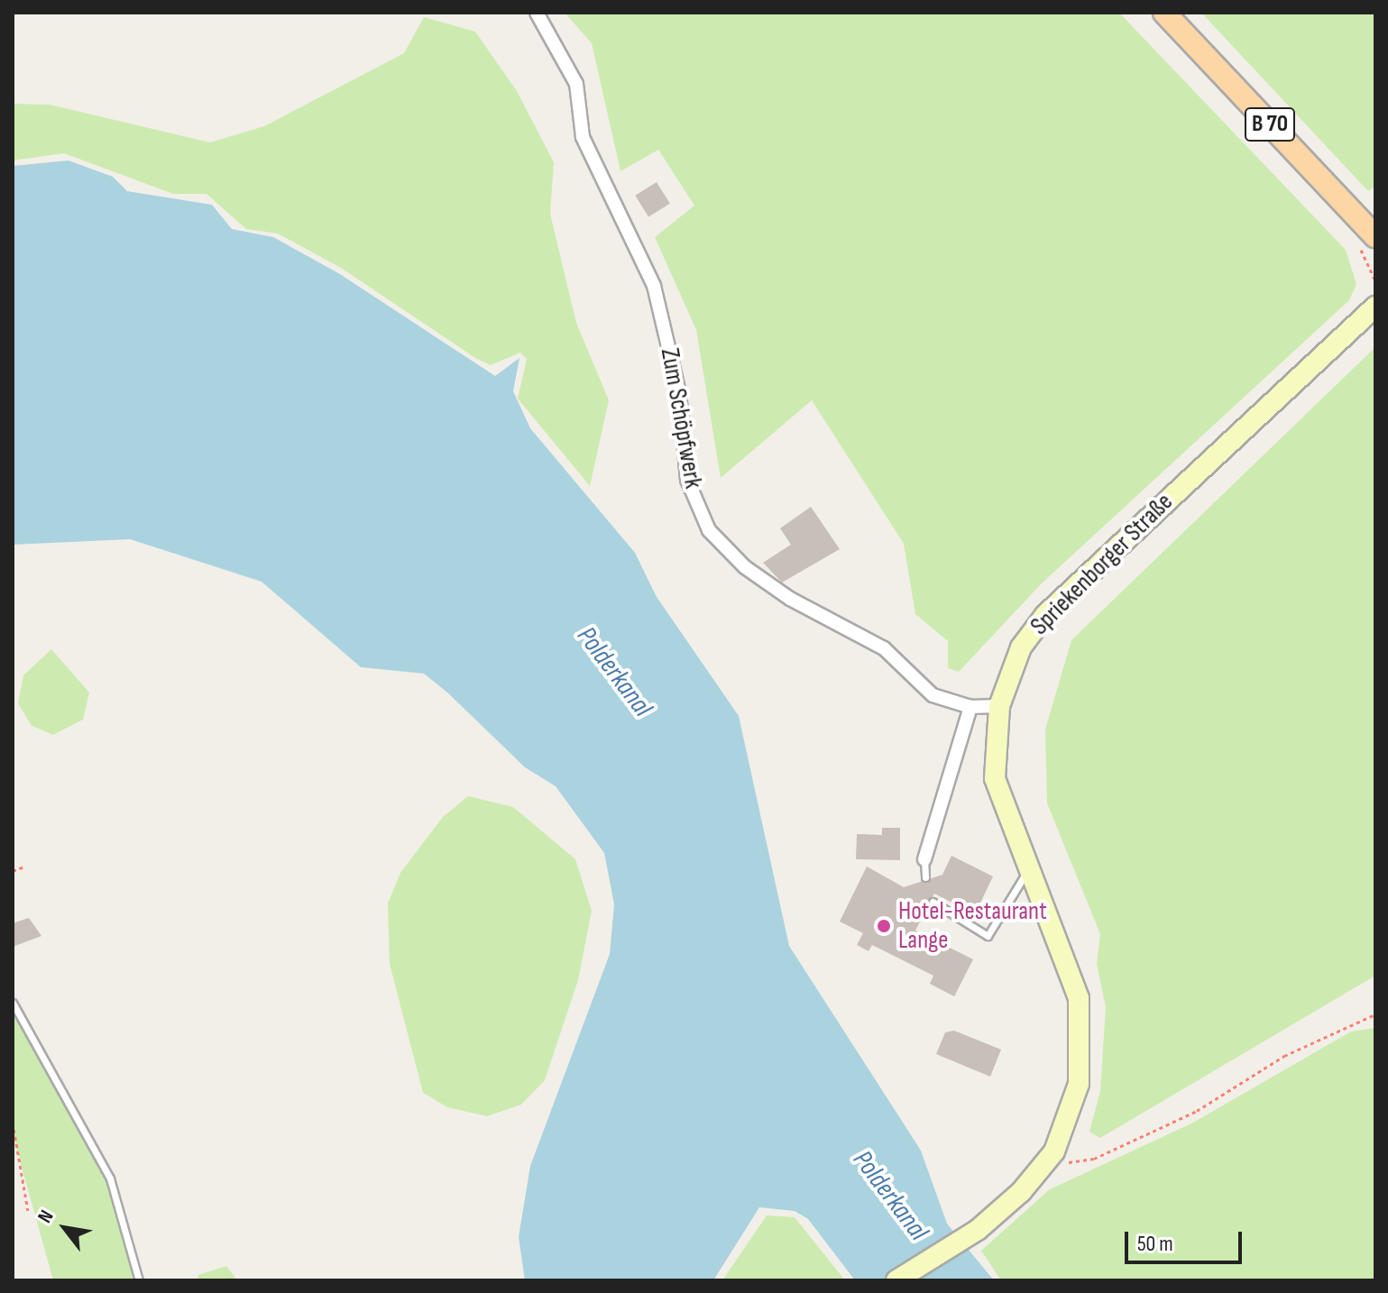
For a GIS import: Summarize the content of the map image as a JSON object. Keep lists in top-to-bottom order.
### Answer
{
  "streets": {
    "main road": ["B 70"],
    "street": ["Zum Schöpfwerk", "Spriekenborger Straße"]
  },
  "crossings": [
    ["Zum Schöpfwerk", "Spriekenborger Straße"]
  ],
  "water": ["Polderkanal"],
  "places": ["Hotel-Restaurant Lange"],
  "scale_bar": "50 m",
  "north": "top left"
}
